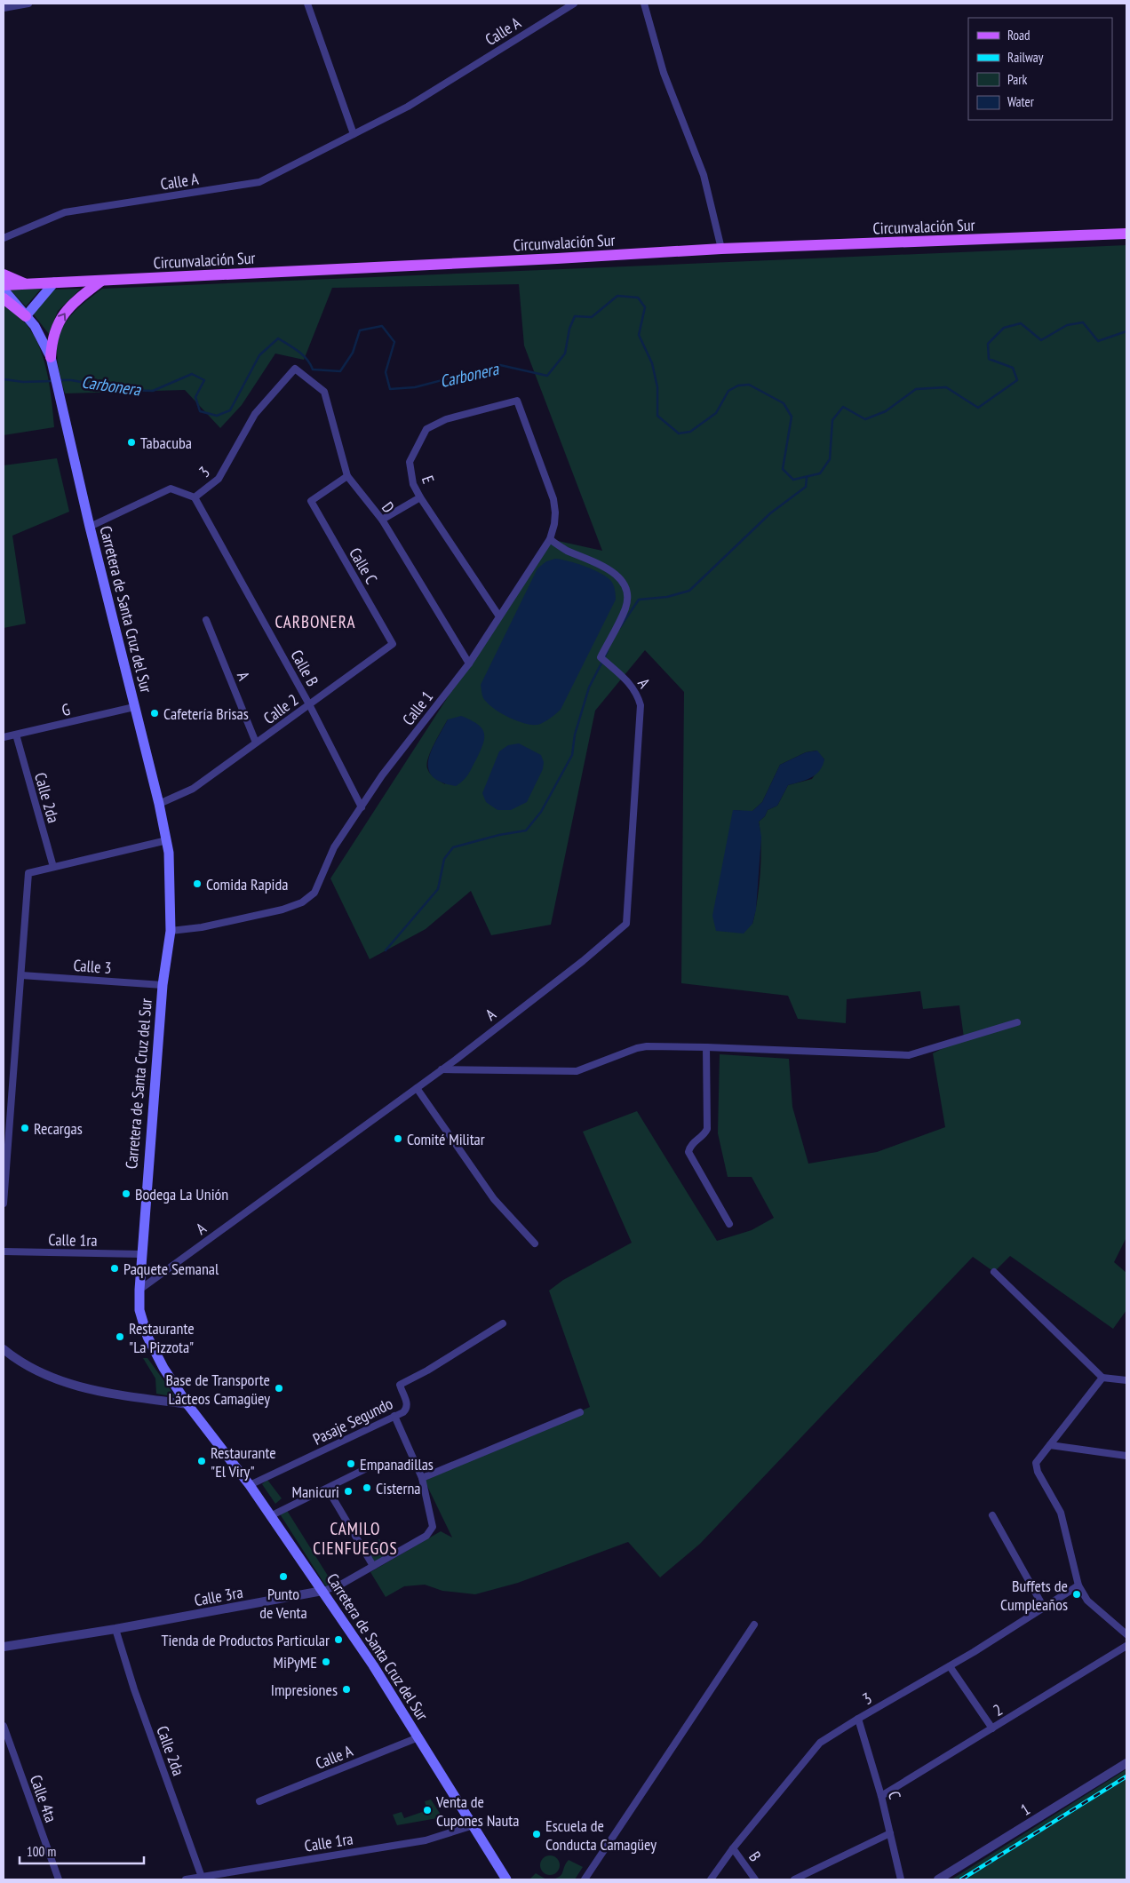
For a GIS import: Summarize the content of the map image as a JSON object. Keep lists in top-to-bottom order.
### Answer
{
  "streets": {
    "main road": ["Circunvalación Sur", "Carretera de Santa Cruz del Sur"],
    "street": [
      "Calle A",
      "3",
      "E",
      "D",
      "Calle C",
      "Calle B",
      "A",
      "Calle 1",
      "Calle 2",
      "G",
      "Calle 2da",
      "Calle 3",
      "Calle 1ra",
      "Pasaje Segundo",
      "Calle 3ra",
      "2",
      "C",
      "Calle 4ta",
      "1",
      "B"
    ]
  },
  "crossings": [
    ["Calle A", "Carretera de Santa Cruz del Sur"],
    ["3", "D"],
    ["3", "Carretera de Santa Cruz del Sur"],
    ["3", "Calle B"],
    ["3", "C"],
    ["3", "B"],
    ["E", "Calle 1"],
    ["D", "Calle C"],
    ["D", "Calle 1"],
    ["Calle C", "Calle 2"],
    ["Carretera de Santa Cruz del Sur", "A"],
    ["Carretera de Santa Cruz del Sur", "Calle 1"],
    ["Carretera de Santa Cruz del Sur", "Calle 2"],
    ["Carretera de Santa Cruz del Sur", "G"],
    ["Carretera de Santa Cruz del Sur", "Calle 3"],
    ["Carretera de Santa Cruz del Sur", "Calle 1ra"],
    ["Carretera de Santa Cruz del Sur", "Pasaje Segundo"],
    ["Carretera de Santa Cruz del Sur", "Calle 3ra"],
    ["Calle B", "Calle 1"],
    ["Calle B", "Calle 2"],
    ["A", "Calle 1"],
    ["A", "Calle 2"],
    ["G", "Calle 2da"],
    ["Calle 2da", "Calle 1ra"],
    ["Calle 2da", "Calle 3ra"],
    ["2", "C"]
  ],
  "districts": ["CARBONERA", "CAMILO CIENFUEGOS"],
  "water": ["Carbonera"],
  "places": [
    "Tabacuba",
    "Cafetería Brisas",
    "Comida Rapida",
    "Recargas",
    "Comité Militar",
    "Bodega La Unión",
    "Paquete Semanal",
    "Restaurante \"La Pizzota\"",
    "Base de Transporte Lácteos Camagüey",
    "Restaurante \"El Viry\"",
    "Empanadillas",
    "Cisterna",
    "Manicuri",
    "Punto de Venta",
    "Buffets de Cumpleaños",
    "Tienda de Productos Particular",
    "MiPyME",
    "Impresiones",
    "Venta de Cupones Nauta",
    "Escuela de Conducta Camagüey"
  ],
  "legend": [
    "Road",
    "Railway",
    "Park",
    "Water"
  ],
  "scale_bar": "100 m"
}
